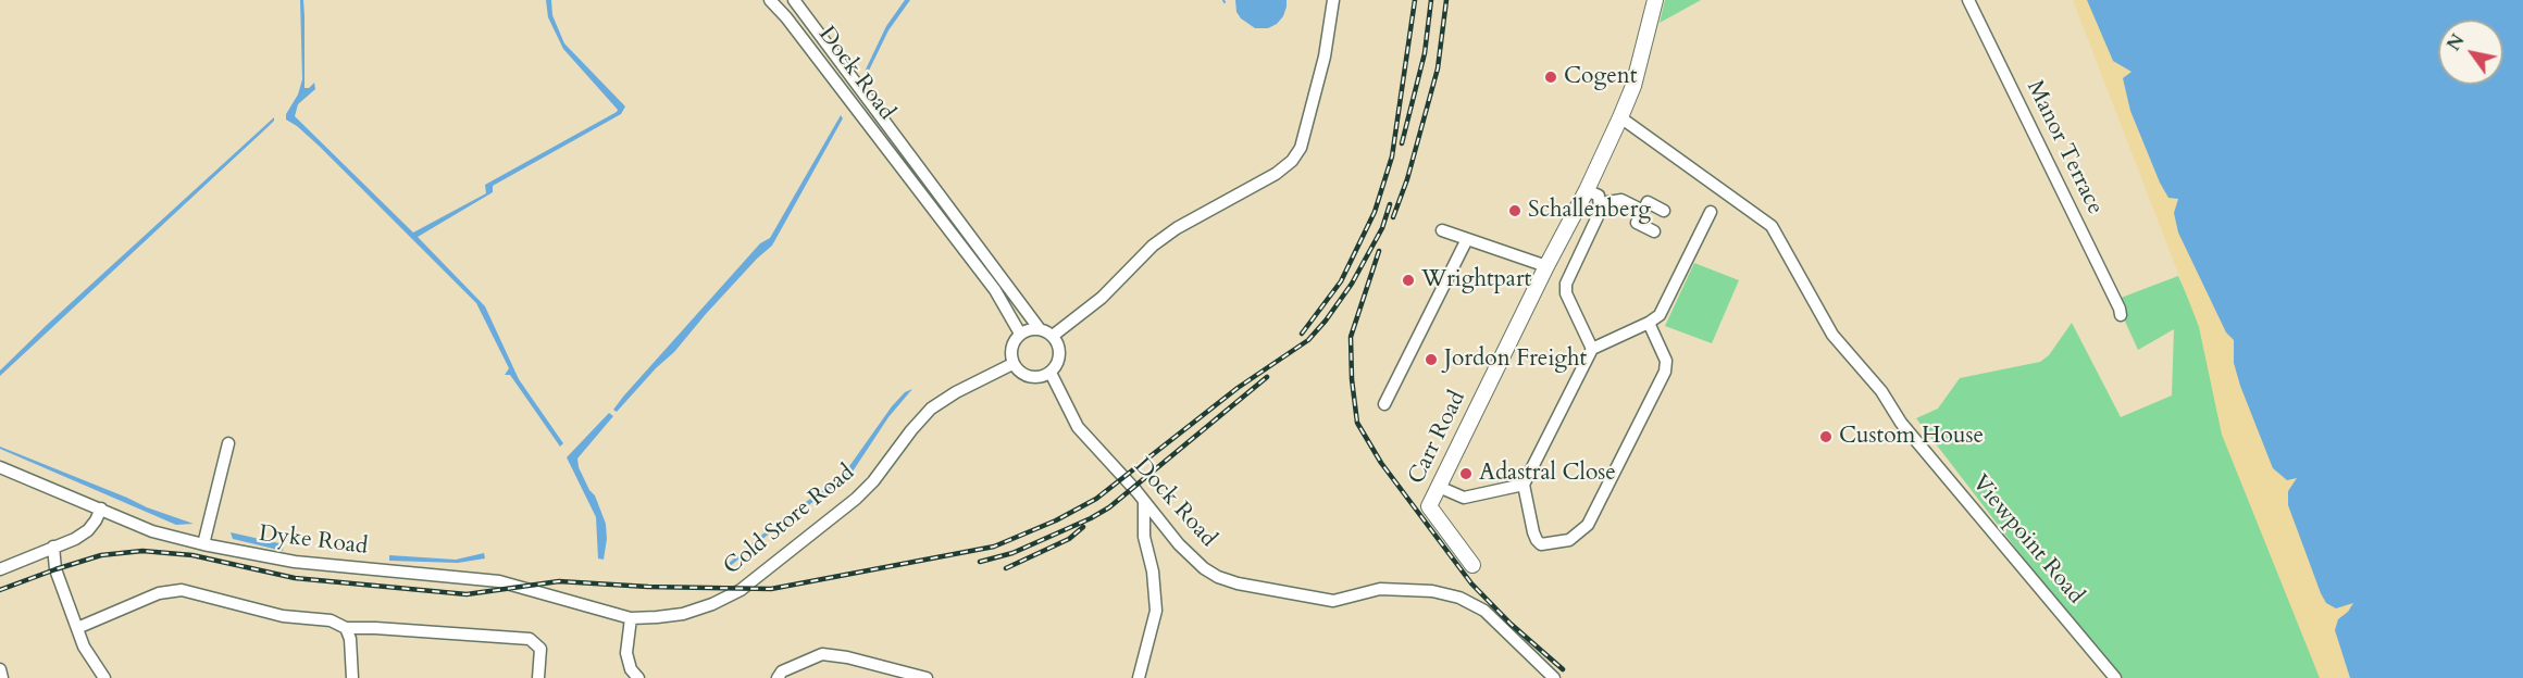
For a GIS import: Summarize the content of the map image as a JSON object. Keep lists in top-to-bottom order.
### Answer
{
  "streets": {
    "main road": ["Carr Road"],
    "street": [
      "Dock Road",
      "Manor Terrace",
      "Cold Store Road",
      "Viewpoint Road",
      "Dyke Road"
    ]
  },
  "crossings": [
    ["Dock Road", "Cold Store Road"],
    ["Carr Road", "Viewpoint Road"],
    ["Cold Store Road", "Dyke Road"]
  ],
  "places": [
    "Cogent",
    "Schallenberg",
    "Wrightpart",
    "Jordon Freight",
    "Custom House",
    "Adastral Close"
  ],
  "north": "top left"
}
